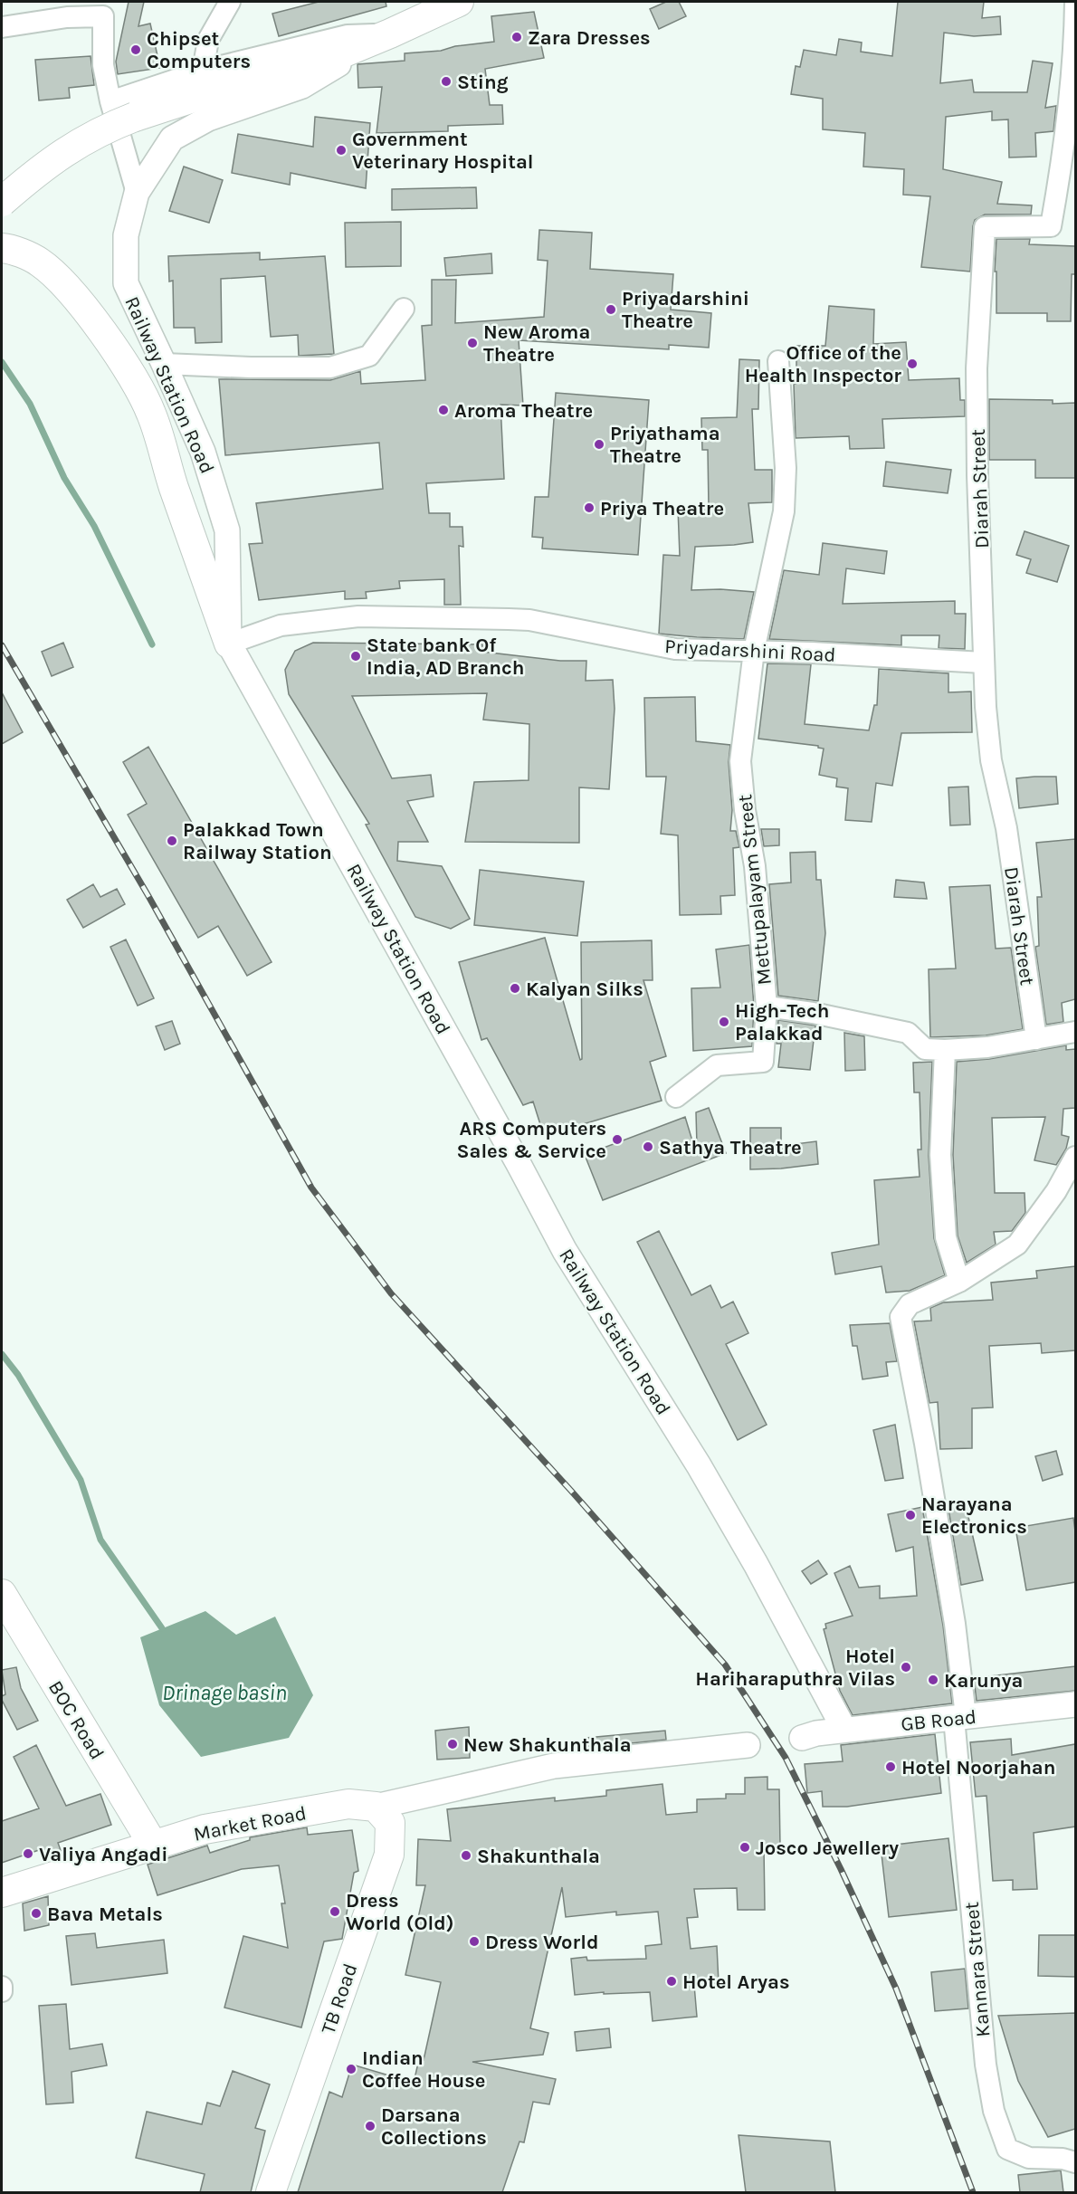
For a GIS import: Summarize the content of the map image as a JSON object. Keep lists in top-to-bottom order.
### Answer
{
  "streets": {
    "main road": ["BOC Road", "Market Road", "TB Road"],
    "street": [
      "Railway Station Road",
      "Diarah Street",
      "Priyadarshini Road",
      "Mettupalayam Street",
      "GB Road",
      "Kannara Street"
    ]
  },
  "crossings": [
    ["Railway Station Road", "Priyadarshini Road"],
    ["Railway Station Road", "GB Road"],
    ["Diarah Street", "Priyadarshini Road"],
    ["Diarah Street", "Mettupalayam Street"],
    ["Priyadarshini Road", "Mettupalayam Street"],
    ["BOC Road", "Market Road"],
    ["GB Road", "Kannara Street"],
    ["Market Road", "TB Road"]
  ],
  "water": ["Drinage basin"],
  "places": [
    "Zara Dresses",
    "Chipset Computers",
    "Sting",
    "Government Veterinary Hospital",
    "Priyadarshini Theatre",
    "New Aroma Theatre",
    "Office of the Health Inspector",
    "Aroma Theatre",
    "Priyathama Theatre",
    "Priya Theatre",
    "State bank Of India, AD Branch",
    "Palakkad Town Railway Station",
    "Kalyan Silks",
    "High-Tech Palakkad",
    "ARS Computers Sales & Service",
    "Sathya Theatre",
    "Narayana Electronics",
    "Hotel Hariharaputhra Vilas",
    "Karunya",
    "New Shakunthala",
    "Hotel Noorjahan",
    "Josco Jewellery",
    "Valiya Angadi",
    "Shakunthala",
    "Dress World (Old)",
    "Bava Metals",
    "Dress World",
    "Hotel Aryas",
    "Indian Coffee House",
    "Darsana Collections"
  ]
}
